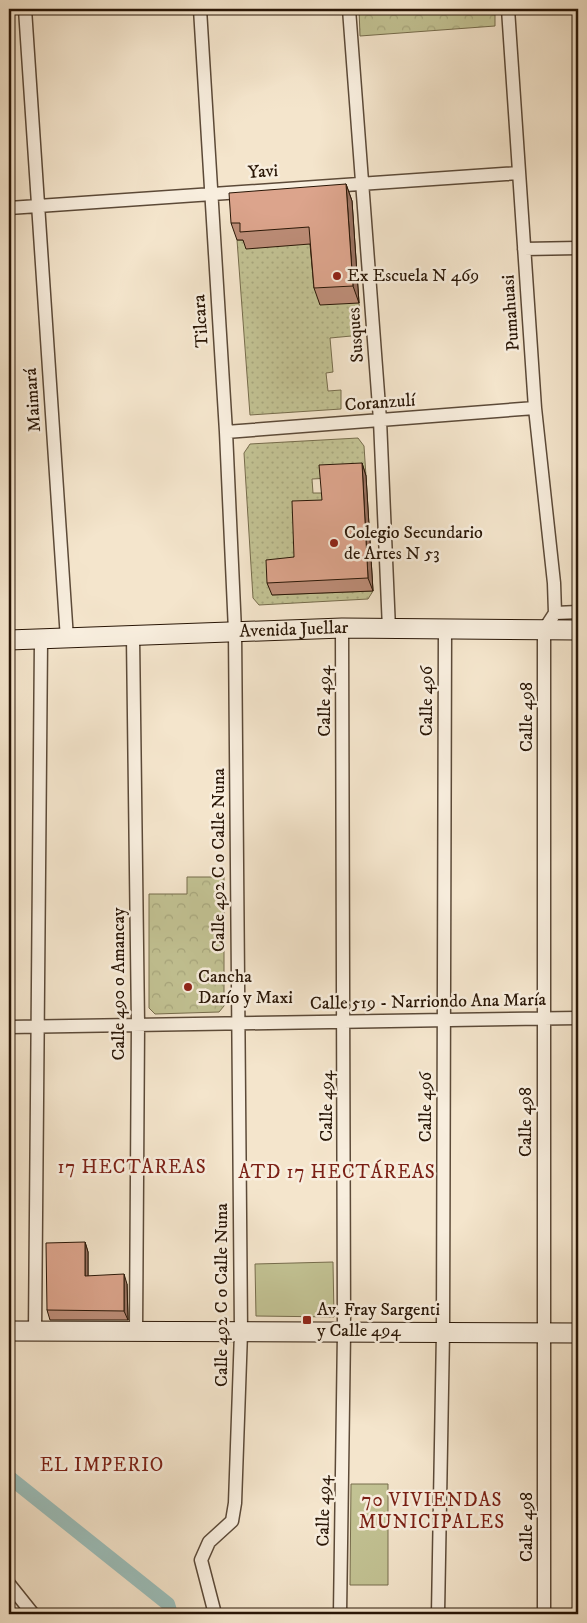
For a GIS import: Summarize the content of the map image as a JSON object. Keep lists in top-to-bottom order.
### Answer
{
  "streets": {
    "street": [
      "Yavi",
      "Pumahuasi",
      "Tilcara",
      "Susques",
      "Maimará",
      "Coranzulí",
      "Avenida Juellar",
      "Calle 494",
      "Calle 496",
      "Calle 498",
      "Calle 492 C o Calle Nuna",
      "Calle 490 o Amancay",
      "Calle 519 - Narriondo Ana María"
    ]
  },
  "crossings": [
    ["Yavi", "Pumahuasi"],
    ["Yavi", "Tilcara"],
    ["Yavi", "Susques"],
    ["Yavi", "Maimará"],
    ["Pumahuasi", "Coranzulí"],
    ["Tilcara", "Coranzulí"],
    ["Tilcara", "Avenida Juellar"],
    ["Tilcara", "Calle 492 C o Calle Nuna"],
    ["Susques", "Coranzulí"],
    ["Susques", "Avenida Juellar"],
    ["Maimará", "Avenida Juellar"],
    ["Avenida Juellar", "Calle 494"],
    ["Avenida Juellar", "Calle 496"],
    ["Avenida Juellar", "Calle 498"],
    ["Avenida Juellar", "Calle 492 C o Calle Nuna"],
    ["Avenida Juellar", "Calle 490 o Amancay"],
    ["Calle 494", "Calle 519 - Narriondo Ana María"],
    ["Calle 496", "Calle 519 - Narriondo Ana María"],
    ["Calle 498", "Calle 519 - Narriondo Ana María"],
    ["Calle 492 C o Calle Nuna", "Calle 519 - Narriondo Ana María"],
    ["Calle 490 o Amancay", "Calle 519 - Narriondo Ana María"]
  ],
  "districts": [
    "17 HECTAREAS",
    "ATD 17 HECTÁREAS",
    "EL IMPERIO",
    "70 VIVIENDAS MUNICIPALES"
  ],
  "places": {
    "other": ["Ex Escuela N 469", "Colegio Secundario de Artes N 53", "Cancha Darío y Maxi"],
    "transit": ["Av. Fray Sargenti y Calle 494"]
  }
}
